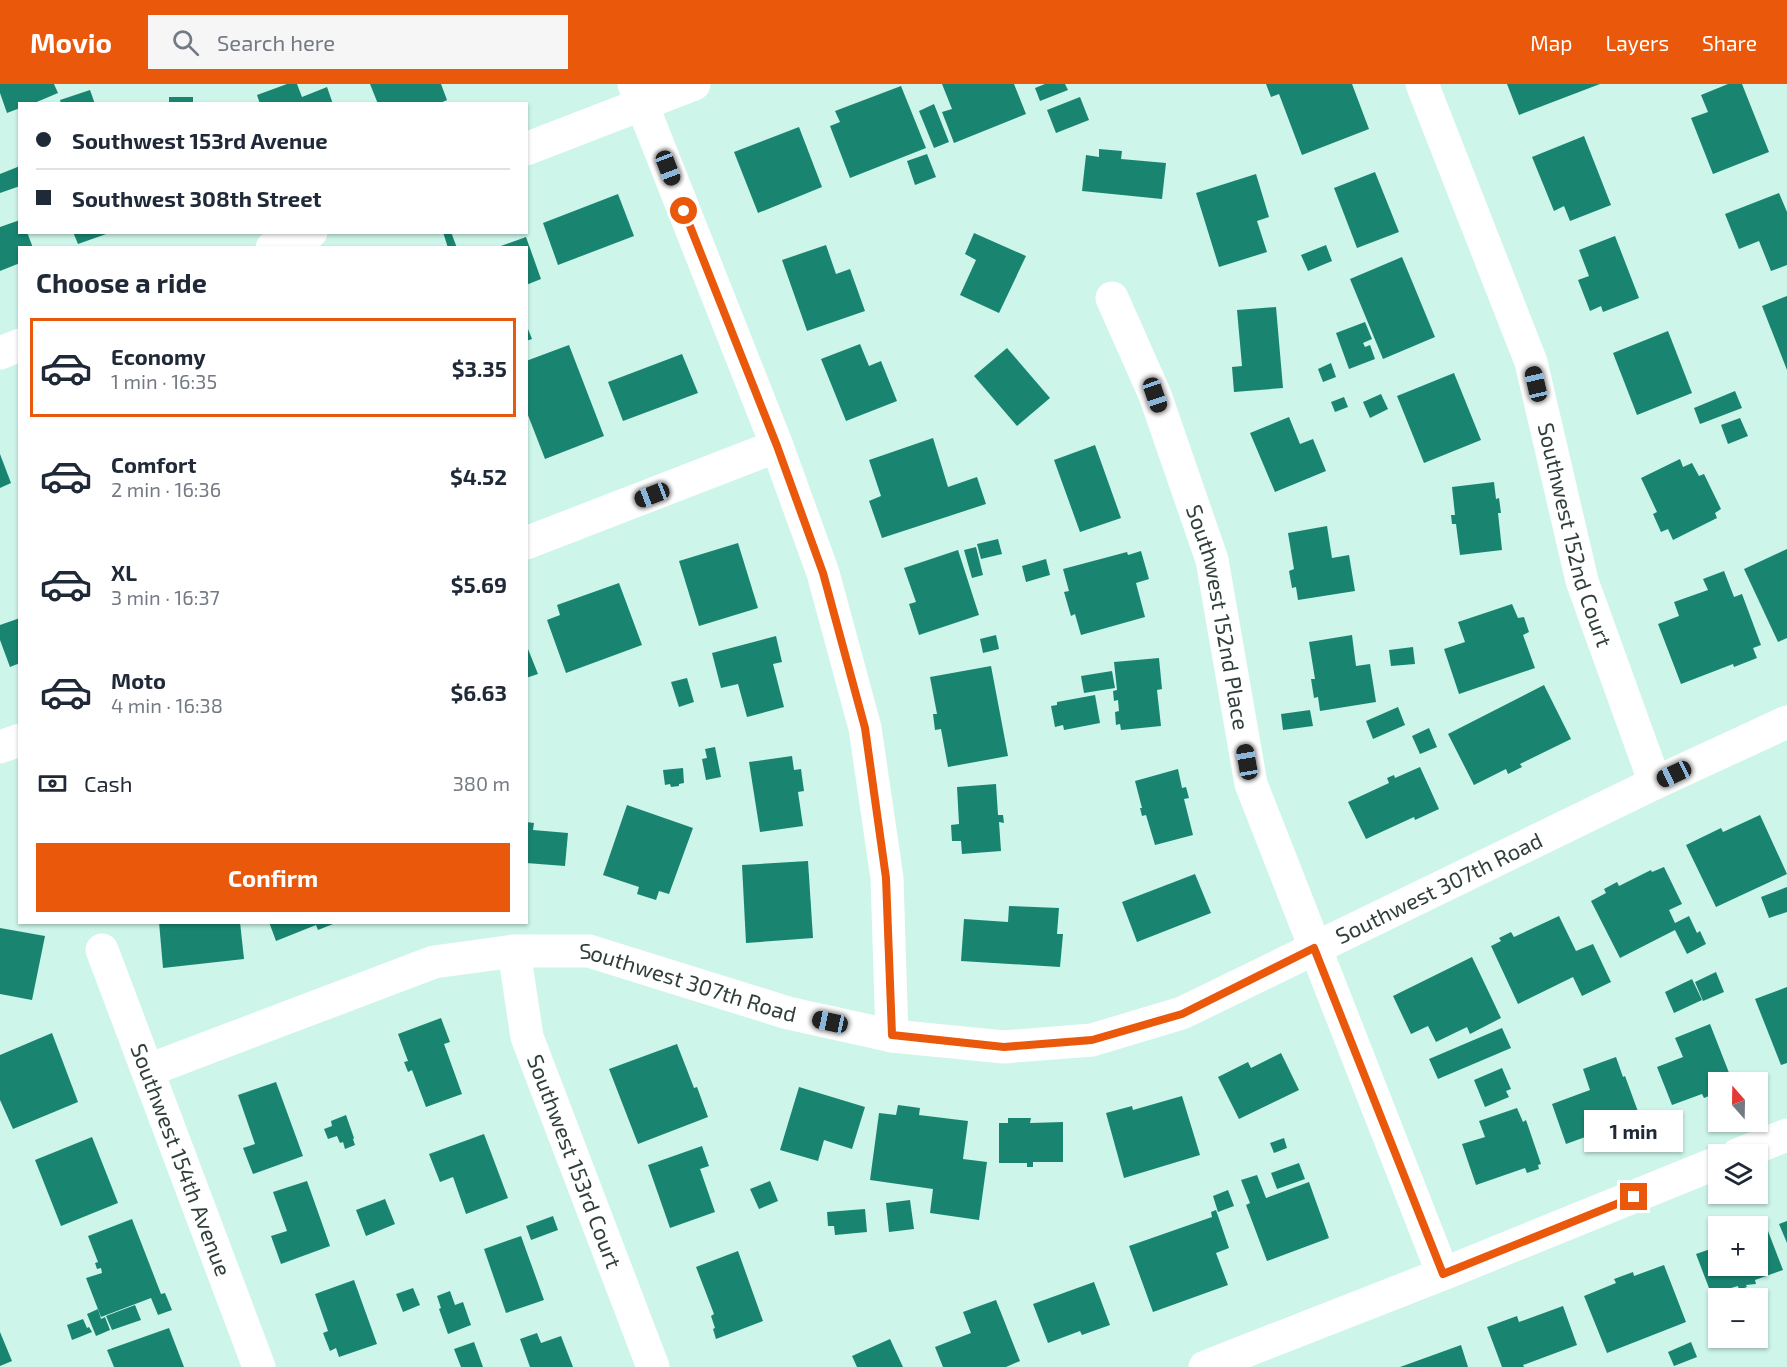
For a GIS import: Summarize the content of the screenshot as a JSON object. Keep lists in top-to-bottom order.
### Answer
{
  "streets": {
    "street": [
      "Southwest 152nd Court",
      "Southwest 152nd Place",
      "Southwest 307th Road",
      "Southwest 154th Avenue",
      "Southwest 153rd Court"
    ]
  },
  "crossings": [
    ["Southwest 152nd Court", "Southwest 307th Road"],
    ["Southwest 152nd Place", "Southwest 307th Road"],
    ["Southwest 307th Road", "Southwest 154th Avenue"],
    ["Southwest 307th Road", "Southwest 153rd Court"]
  ],
  "north": "top",
  "page": {
    "header": "Movio",
    "search": "Search here",
    "nav": ["Map", "Layers", "Share"],
    "banner": ["Southwest 153rd Avenue", "Southwest 308th Street"],
    "heading": "Choose a ride",
    "list": [
      {
        "name": "Economy",
        "note": "1 min · 16:35",
        "value": "$3.35"
      },
      {
        "name": "Comfort",
        "note": "2 min · 16:36",
        "value": "$4.52"
      },
      {
        "name": "XL",
        "note": "3 min · 16:37",
        "value": "$5.69"
      },
      {
        "name": "Moto",
        "note": "4 min · 16:38",
        "value": "$6.63"
      }
    ],
    "pay": ["Cash", "380 m"],
    "buttons": "Confirm",
    "map_buttons": ["+", "−"],
    "bubble": "1 min"
  }
}
